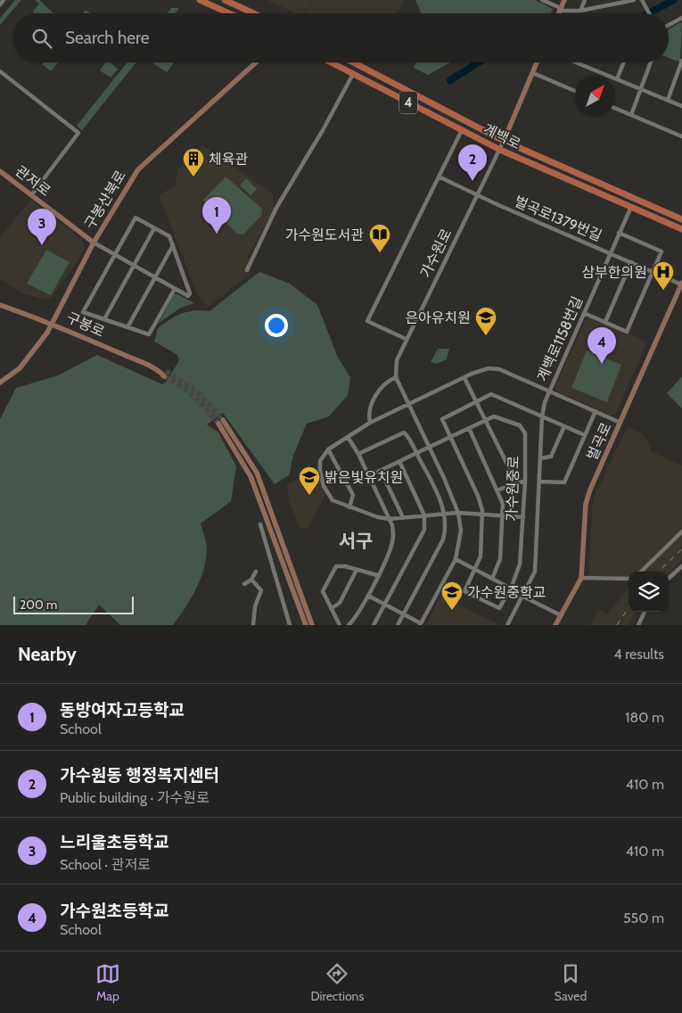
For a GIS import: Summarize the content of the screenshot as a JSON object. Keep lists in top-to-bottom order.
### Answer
{
  "streets": {
    "main road": [
      "4",
      "계백로",
      "관저로",
      "구봉산북로",
      "구봉로",
      "벌곡로"
    ],
    "street": [
      "벌곡로1379번길",
      "가수원로",
      "계백로1158번길",
      "가수원중로"
    ]
  },
  "crossings": [
    ["계백로", "가수원로"],
    ["계백로", "계백로1158번길"],
    ["관저로", "구봉산북로"],
    ["구봉산북로", "구봉로"],
    ["벌곡로1379번길", "가수원로"],
    ["벌곡로1379번길", "계백로1158번길"],
    ["벌곡로1379번길", "벌곡로"]
  ],
  "districts": ["서구"],
  "places": {
    "building": ["체육관"],
    "library": ["가수원도서관"],
    "hospital": ["삼부한의원"],
    "school or university": ["은아유치원", "밝은빛유치원", "가수원중학교"]
  },
  "scale_bar": "200 m",
  "north": "top right",
  "page": {
    "search": "Search here",
    "pins": [
      "2",
      "1",
      "3",
      "4"
    ],
    "scale": "200 m",
    "heading": ["Nearby", "4 results"],
    "list": [
      {
        "mark": "1",
        "name": "동방여자고등학교",
        "note": "School",
        "value": "180 m"
      },
      {
        "mark": "2",
        "name": "가수원동 행정복지센터",
        "note": "Public building · 가수원로",
        "value": "410 m"
      },
      {
        "mark": "3",
        "name": "느리울초등학교",
        "note": "School · 관저로",
        "value": "410 m"
      },
      {
        "mark": "4",
        "name": "가수원초등학교",
        "note": "School",
        "value": "550 m"
      }
    ],
    "nav": ["Map", "Directions", "Saved"]
  }
}
